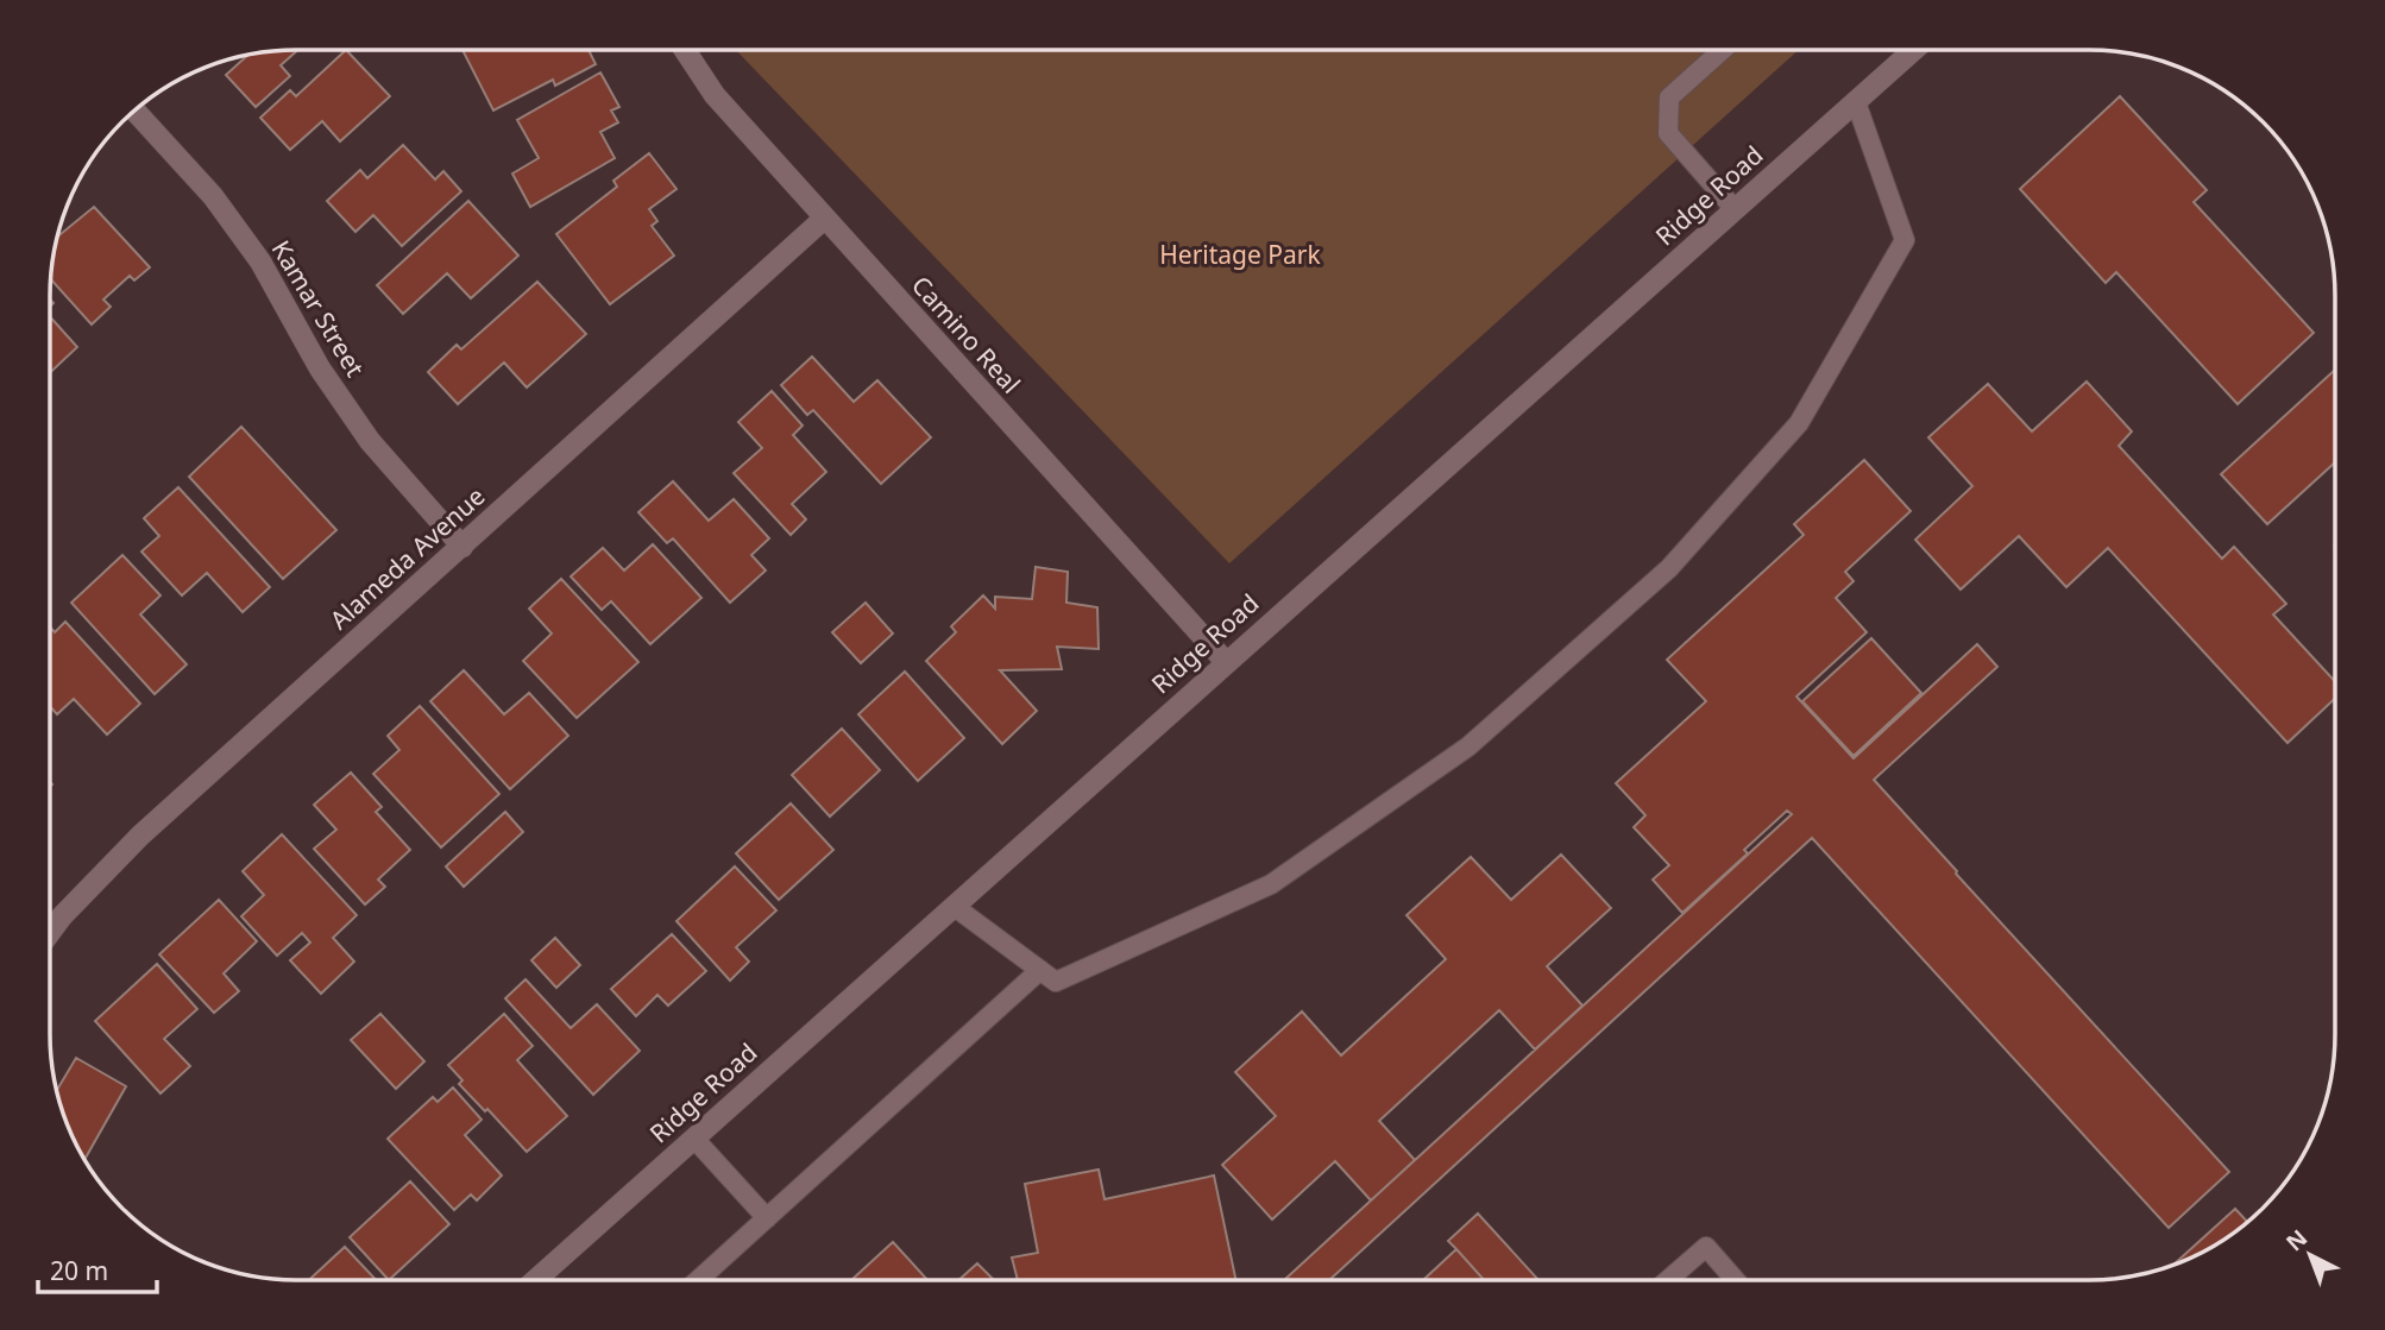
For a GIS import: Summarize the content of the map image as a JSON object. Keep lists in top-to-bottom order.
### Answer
{
  "streets": {
    "street": [
      "Ridge Road",
      "Kamar Street",
      "Camino Real",
      "Alameda Avenue"
    ]
  },
  "crossings": [
    ["Ridge Road", "Camino Real"],
    ["Kamar Street", "Alameda Avenue"],
    ["Camino Real", "Alameda Avenue"]
  ],
  "parks": ["Heritage Park"],
  "scale_bar": "20 m",
  "north": "top left"
}
